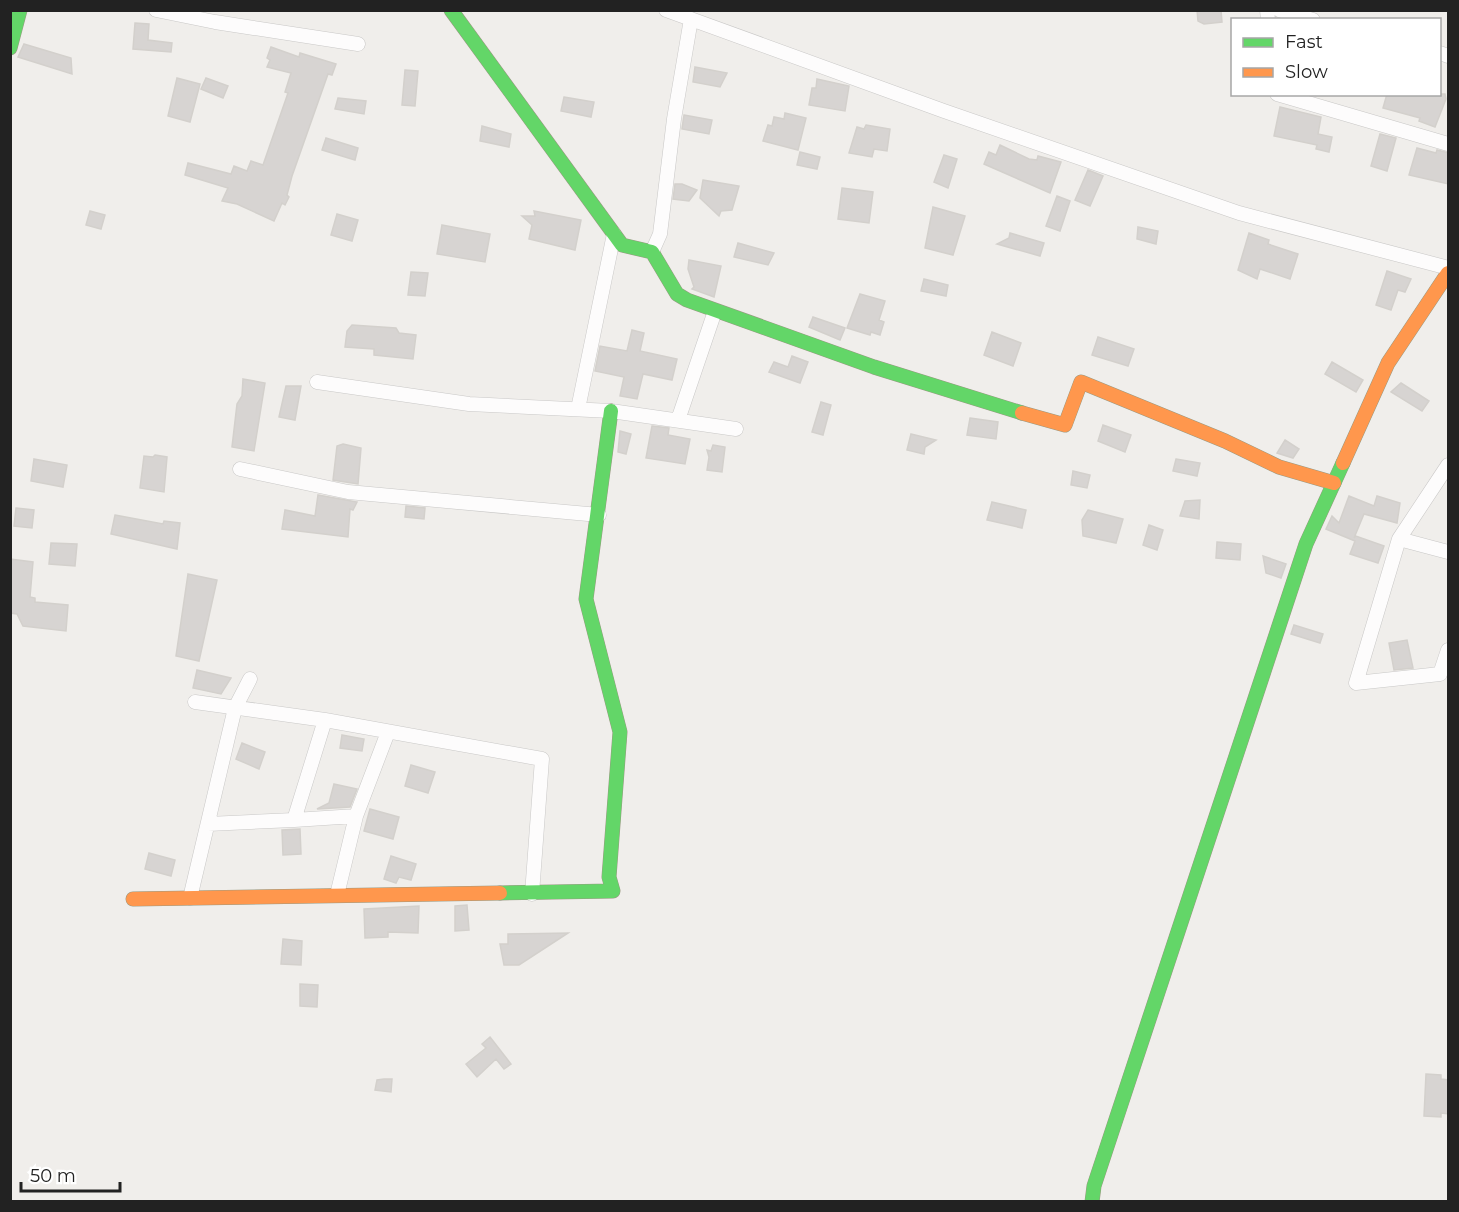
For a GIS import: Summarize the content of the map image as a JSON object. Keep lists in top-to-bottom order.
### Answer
{
  "legend": ["Fast", "Slow"],
  "scale_bar": "50 m"
}
